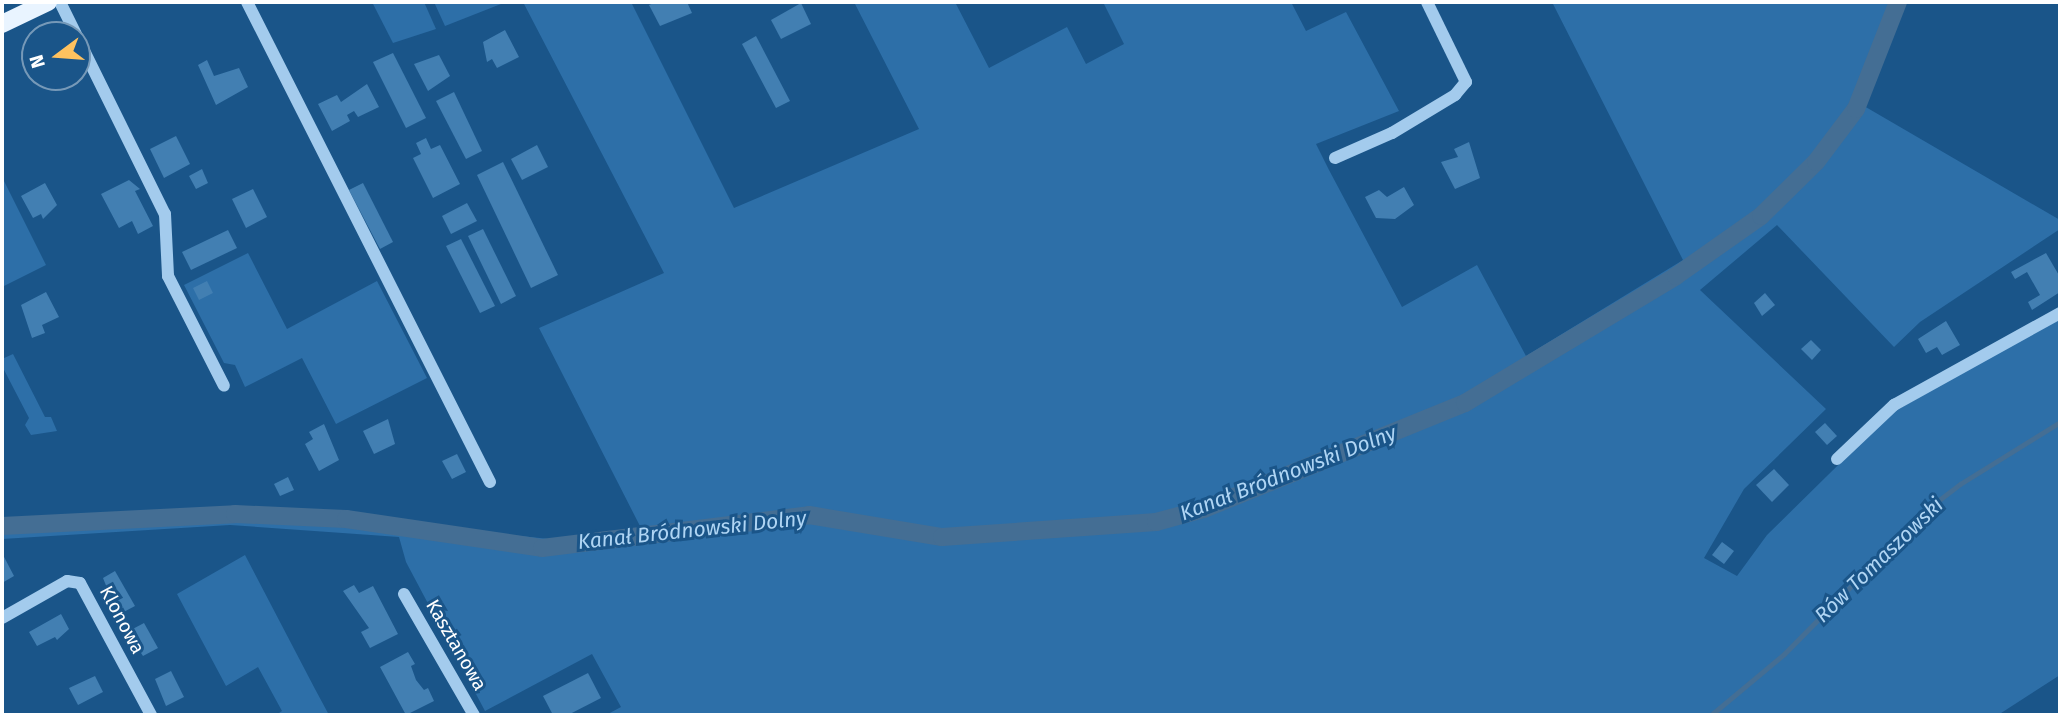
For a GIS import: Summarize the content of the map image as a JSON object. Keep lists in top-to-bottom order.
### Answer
{
  "streets": {
    "street": ["Klonowa", "Kasztanowa"]
  },
  "water": ["Kanał Bródnowski Dolny", "Rów Tomaszowski"],
  "north": "left"
}
